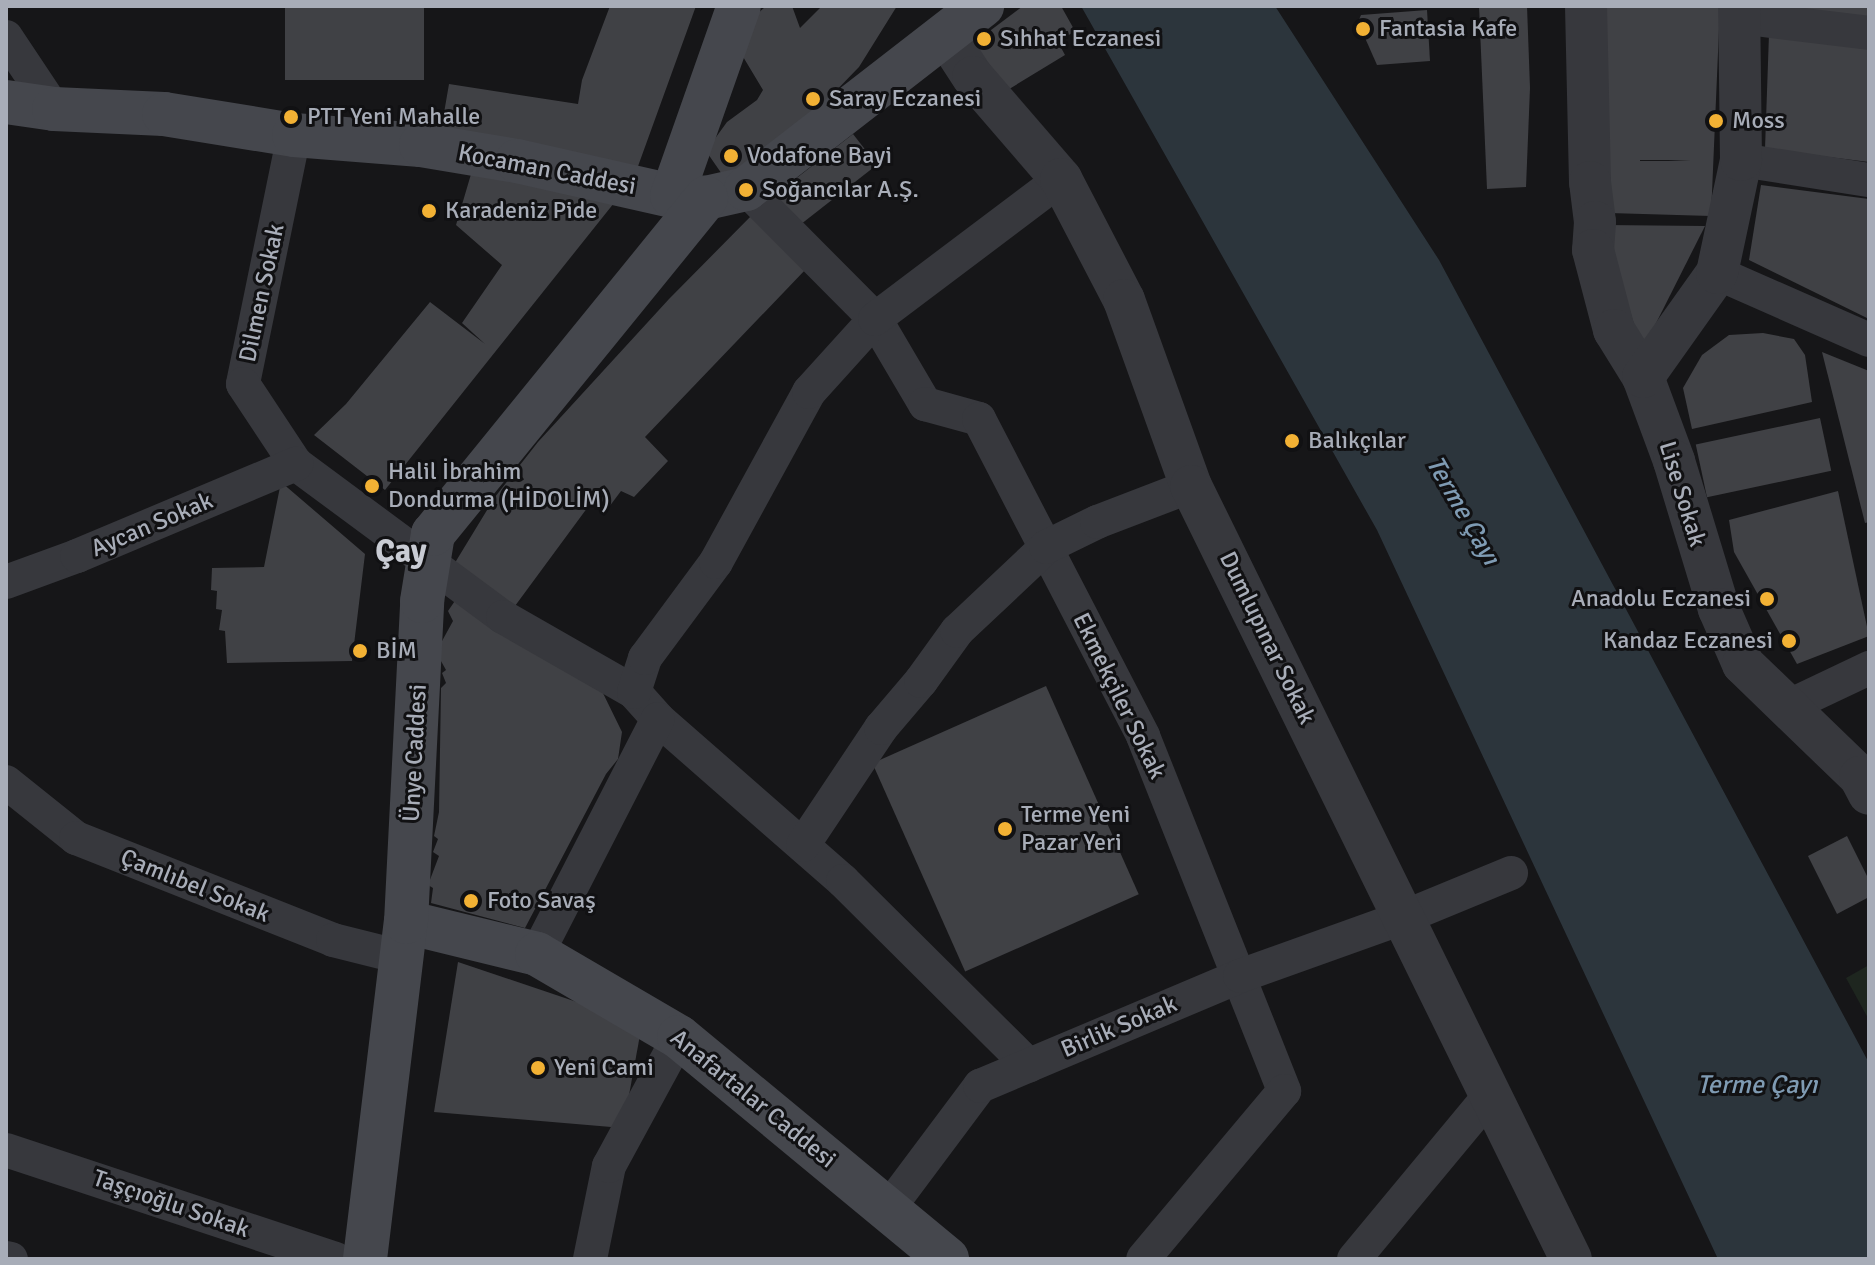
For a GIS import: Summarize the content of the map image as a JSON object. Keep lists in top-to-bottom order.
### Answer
{
  "streets": {
    "main road": ["Kocaman Caddesi", "Ünye Caddesi", "Anafartalar Caddesi"],
    "street": [
      "Dilmen Sokak",
      "Lise Sokak",
      "Aycan Sokak",
      "Dumlupınar Sokak",
      "Ekmekçiler Sokak",
      "Çamlıbel Sokak",
      "Birlik Sokak",
      "Taşçıoğlu Sokak"
    ]
  },
  "crossings": [
    ["Kocaman Caddesi", "Dilmen Sokak"],
    ["Kocaman Caddesi", "Ekmekçiler Sokak"],
    ["Kocaman Caddesi", "Ünye Caddesi"],
    ["Dilmen Sokak", "Aycan Sokak"],
    ["Dilmen Sokak", "Ünye Caddesi"],
    ["Dilmen Sokak", "Birlik Sokak"],
    ["Dumlupınar Sokak", "Birlik Sokak"],
    ["Ekmekçiler Sokak", "Ünye Caddesi"],
    ["Ekmekçiler Sokak", "Birlik Sokak"],
    ["Ünye Caddesi", "Çamlıbel Sokak"],
    ["Ünye Caddesi", "Anafartalar Caddesi"],
    ["Çamlıbel Sokak", "Anafartalar Caddesi"],
    ["Birlik Sokak", "Anafartalar Caddesi"]
  ],
  "districts": ["Çay"],
  "water": ["Terme Çayı"],
  "places": [
    "Fantasia Kafe",
    "Sıhhat Eczanesi",
    "Saray Eczanesi",
    "PTT Yeni Mahalle",
    "Moss",
    "Vodafone Bayi",
    "Soğancılar A.Ş.",
    "Karadeniz Pide",
    "Balıkçılar",
    "Halil İbrahim Dondurma (HİDOLİM)",
    "Anadolu Eczanesi",
    "Kandaz Eczanesi",
    "BİM",
    "Terme Yeni Pazar Yeri",
    "Foto Savaş",
    "Yeni Cami"
  ]
}
